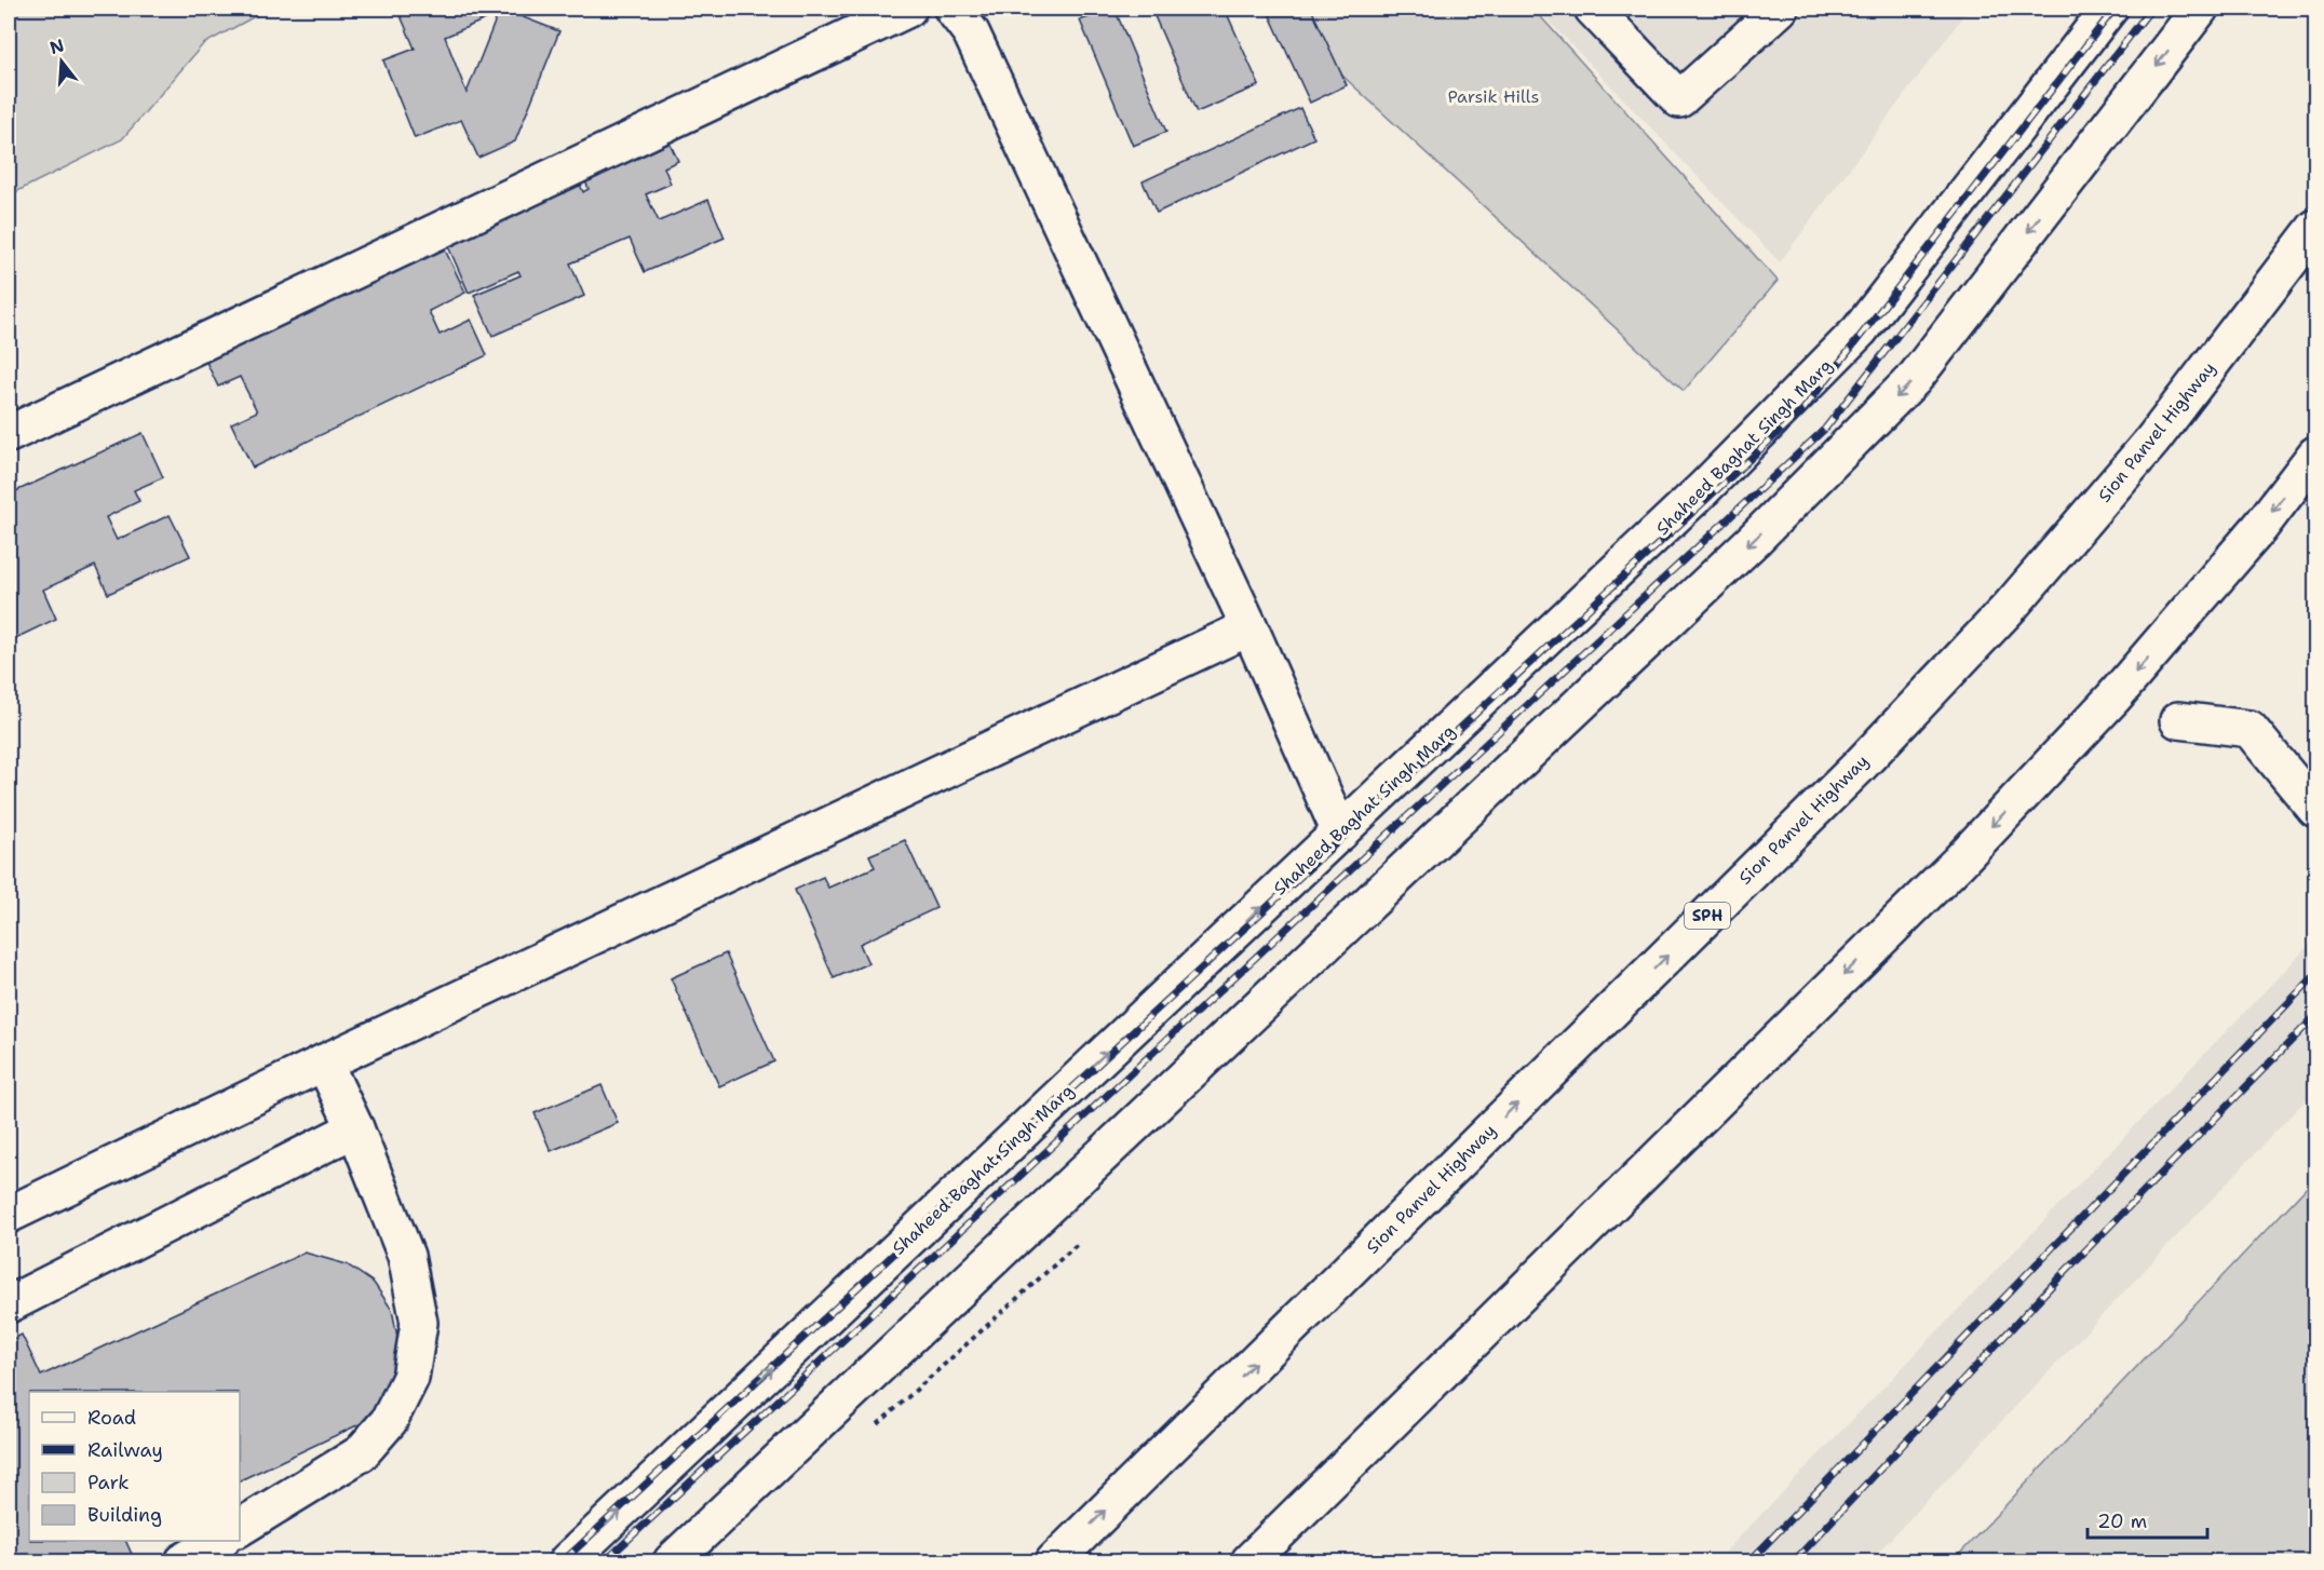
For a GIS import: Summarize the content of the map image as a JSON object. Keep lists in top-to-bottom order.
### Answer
{
  "streets": {
    "main road": ["Sion Panvel Highway", "Shaheed Baghat Singh Marg", "SPH"]
  },
  "parks": ["Parsik Hills"],
  "legend": [
    "Road",
    "Railway",
    "Park",
    "Building"
  ],
  "scale_bar": "20 m",
  "north": "top"
}
